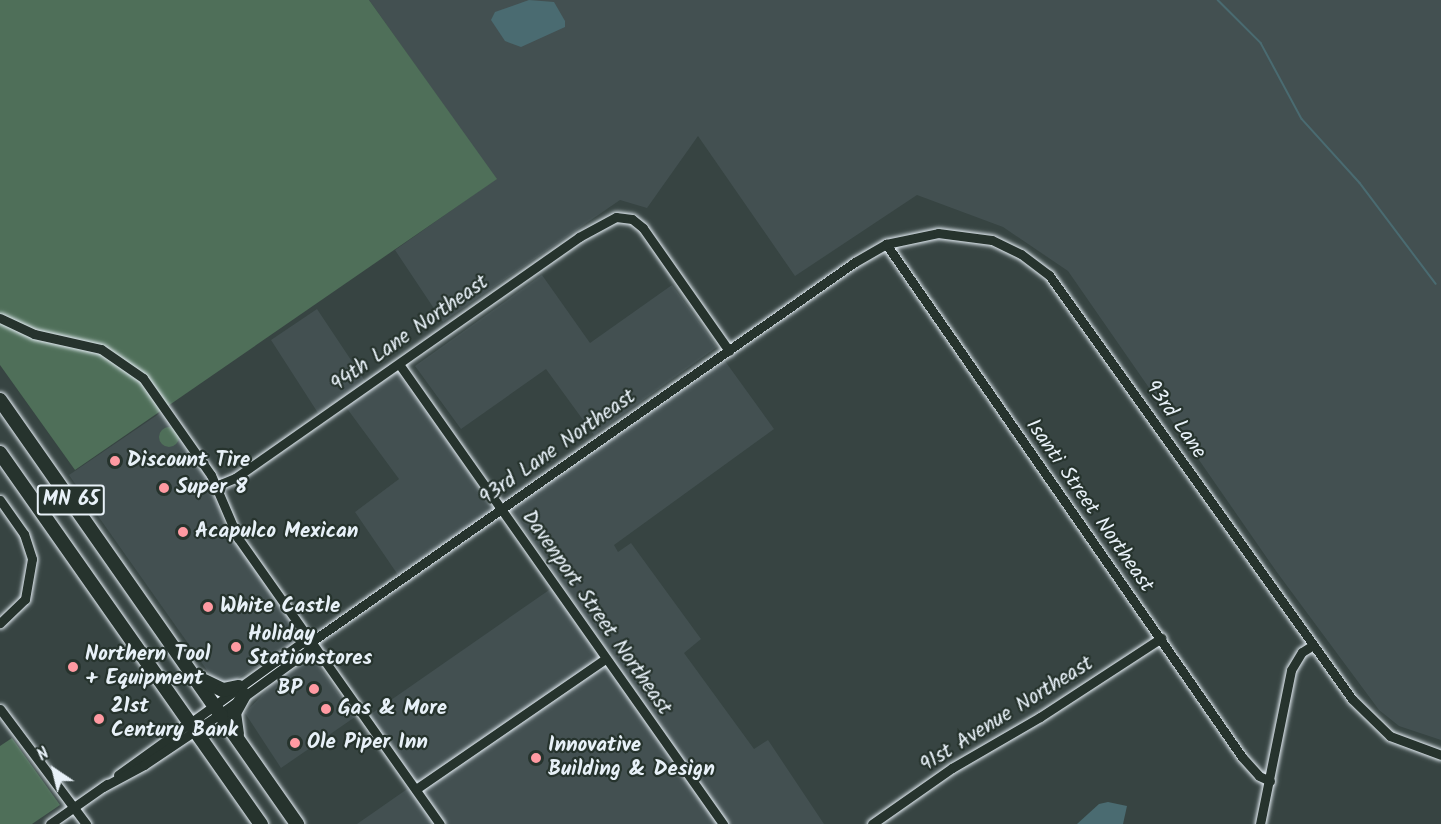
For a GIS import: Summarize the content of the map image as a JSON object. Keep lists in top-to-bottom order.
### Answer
{
  "streets": {
    "highway": ["MN 65"],
    "street": [
      "94th Lane Northeast",
      "93rd Lane",
      "93rd Lane Northeast",
      "Isanti Street Northeast",
      "Davenport Street Northeast",
      "91st Avenue Northeast"
    ]
  },
  "crossings": [
    ["94th Lane Northeast", "93rd Lane Northeast"],
    ["94th Lane Northeast", "Davenport Street Northeast"],
    ["93rd Lane", "93rd Lane Northeast"],
    ["93rd Lane", "Isanti Street Northeast"],
    ["93rd Lane Northeast", "MN 65"],
    ["93rd Lane Northeast", "Davenport Street Northeast"],
    ["Isanti Street Northeast", "91st Avenue Northeast"]
  ],
  "places": [
    "Discount Tire",
    "Super 8",
    "Acapulco Mexican",
    "White Castle",
    "Holiday Stationstores",
    "Northern Tool + Equipment",
    "BP",
    "Gas & More",
    "21st Century Bank",
    "Ole Piper Inn",
    "Innovative Building & Design"
  ],
  "north": "top left"
}
